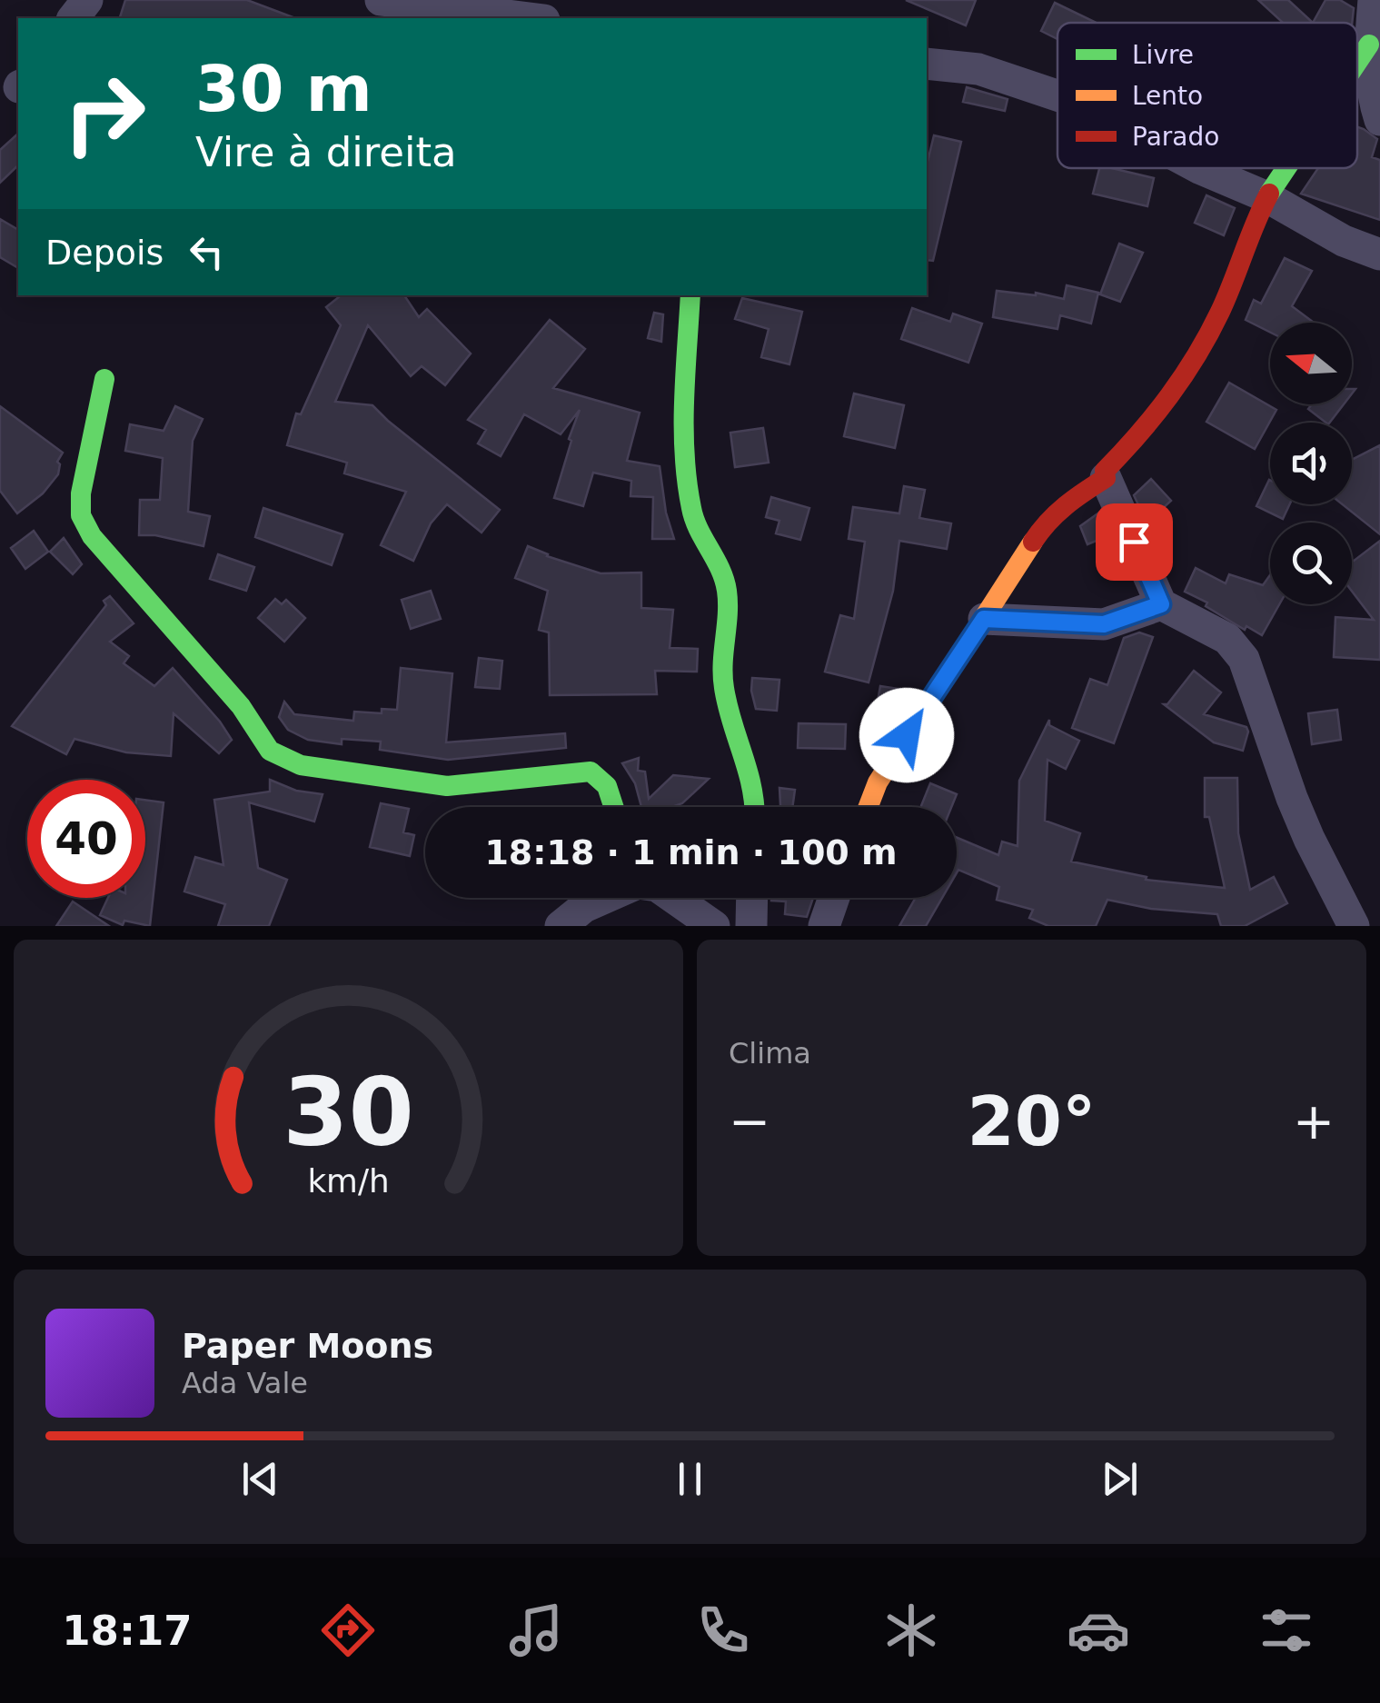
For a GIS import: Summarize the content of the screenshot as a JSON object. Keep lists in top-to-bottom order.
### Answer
{
  "legend": ["Livre", "Lento", "Parado"],
  "north": "left",
  "page": {
    "turn": ["30 m", "Vire à direita"],
    "then": "Depois",
    "limit": "40",
    "trip": "18:18 · 1 min · 100 m",
    "tile": "Clima",
    "heat": ["−", "20°", "+"],
    "song": ["Paper Moons", "Ada Vale"],
    "tabs": "18:17",
    "gauge": ["30", "km/h"]
  }
}
